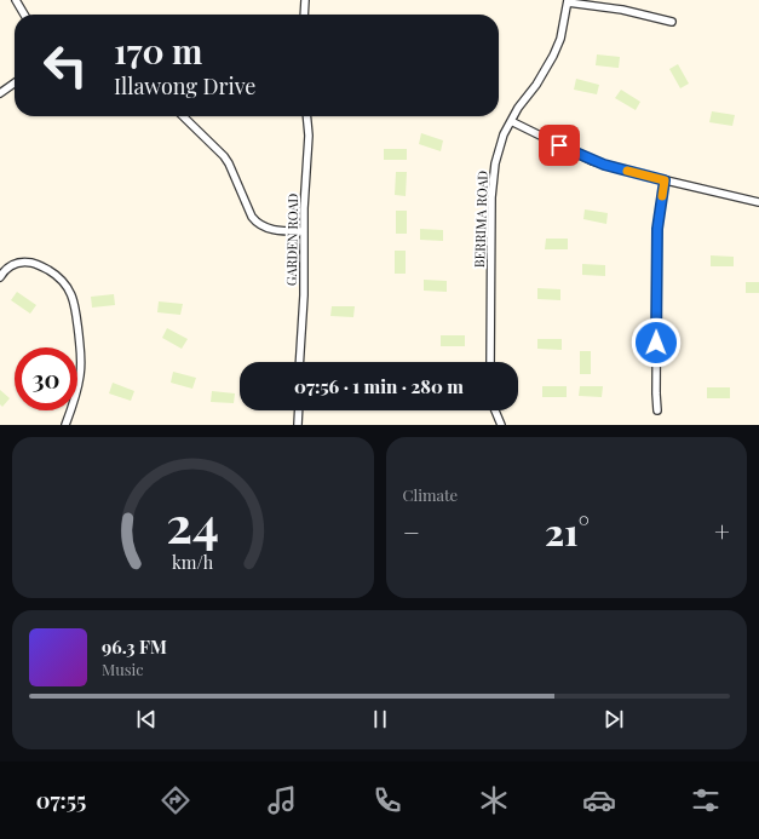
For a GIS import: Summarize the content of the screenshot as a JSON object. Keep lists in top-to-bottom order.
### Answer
{
  "streets": {
    "street": ["BERRIMA ROAD", "GARDEN ROAD"]
  },
  "page": {
    "turn": ["170 m", "Illawong Drive"],
    "limit": "30",
    "trip": "07:56 · 1 min · 280 m",
    "tile": "Climate",
    "heat": ["−", "21°", "+"],
    "song": ["96.3 FM", "Music"],
    "tabs": "07:55",
    "gauge": ["24", "km/h"]
  }
}
